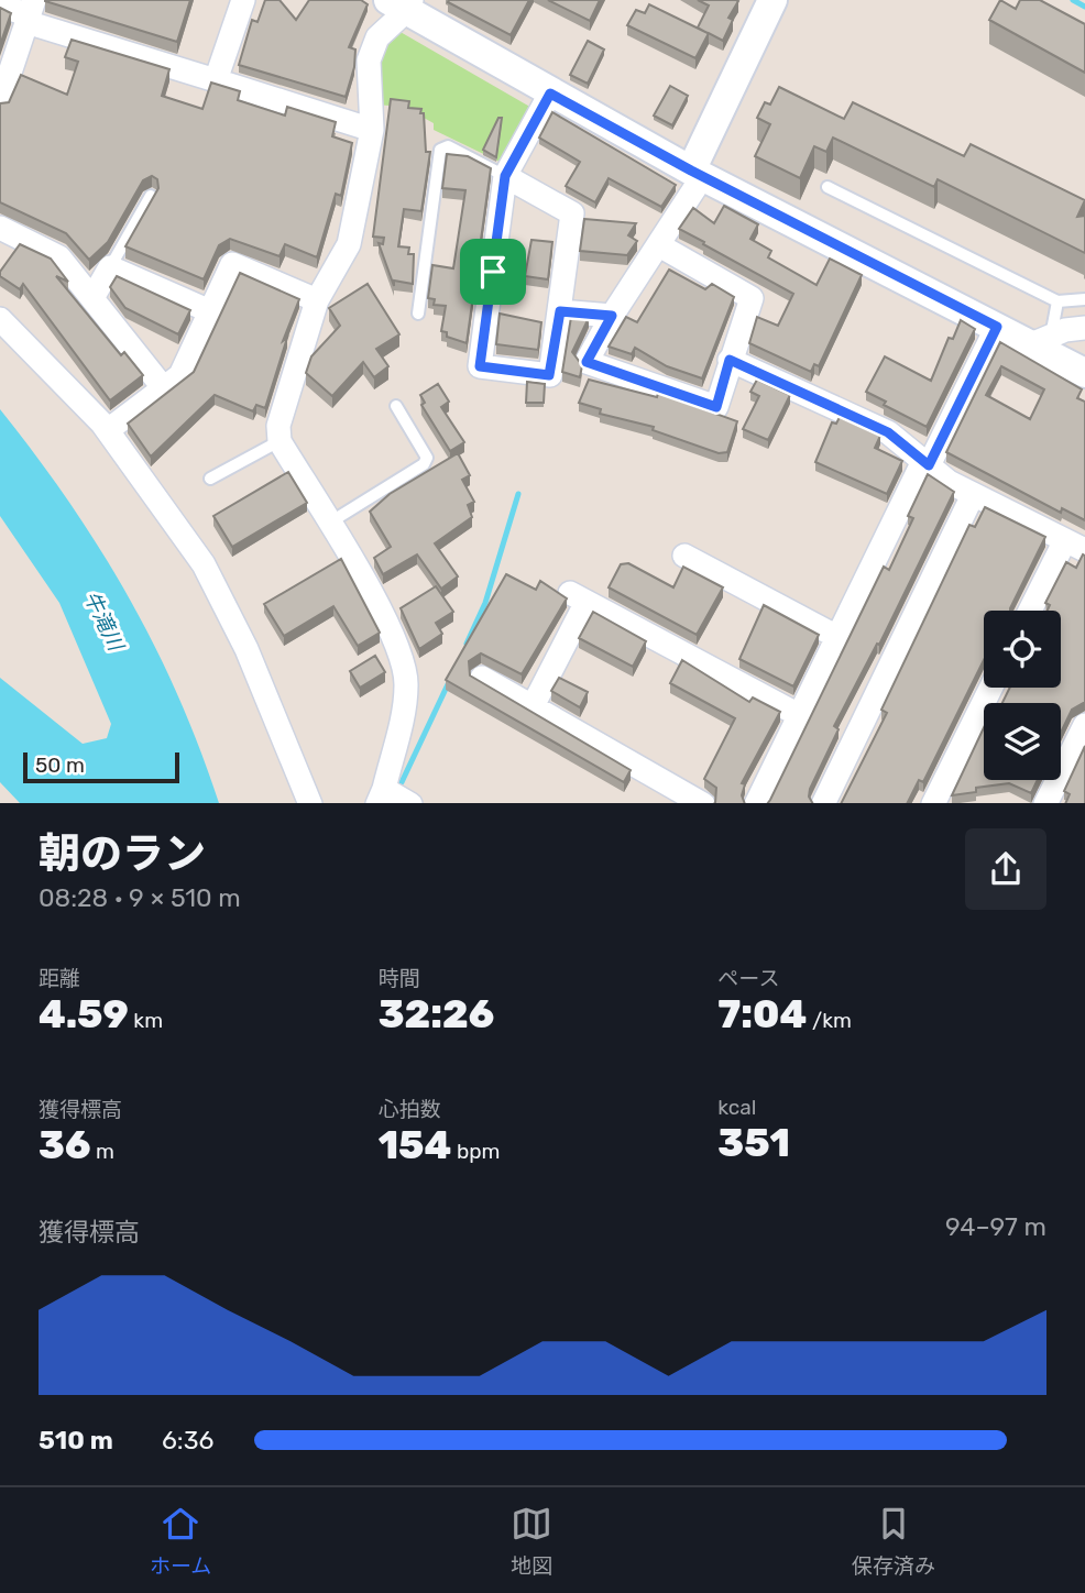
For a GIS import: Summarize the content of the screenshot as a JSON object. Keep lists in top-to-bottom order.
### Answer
{
  "water": ["牛滝川"],
  "scale_bar": "50 m",
  "page": {
    "scale": "50 m",
    "heading": ["朝のラン", "08:28 · 9 × 510 m"],
    "stats": [
      ["距離", "4.59 km"],
      ["時間", "32:26"],
      ["ペース", "7:04 /km"],
      ["獲得標高", "36 m"],
      ["心拍数", "154 bpm"],
      ["kcal", "351"]
    ],
    "chart": ["獲得標高", "94–97 m"],
    "list": [
      {
        "name": "510 m",
        "note": "6:36"
      }
    ],
    "tabs": ["ホーム", "地図", "保存済み"]
  }
}
